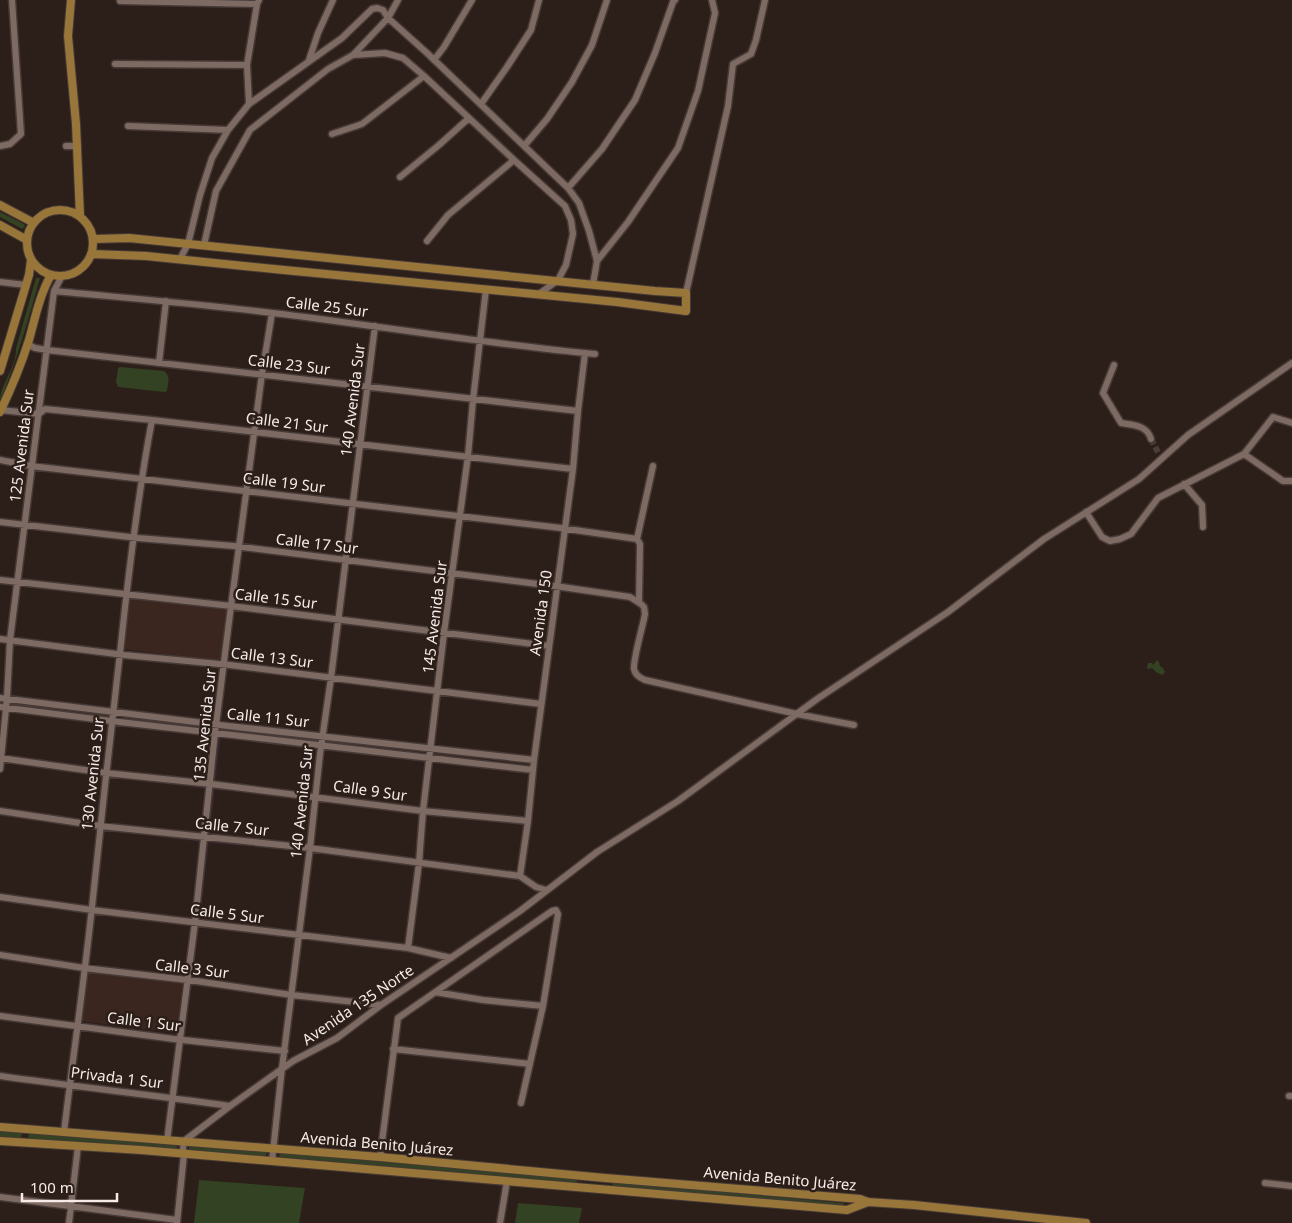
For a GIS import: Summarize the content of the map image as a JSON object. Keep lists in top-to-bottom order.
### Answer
{
  "streets": {
    "main road": ["Avenida Benito Juárez"],
    "street": [
      "Calle 25 Sur",
      "Calle 23 Sur",
      "140 Avenida Sur",
      "Calle 21 Sur",
      "125 Avenida Sur",
      "Calle 19 Sur",
      "Calle 17 Sur",
      "Calle 15 Sur",
      "Avenida 150",
      "145 Avenida Sur",
      "Calle 13 Sur",
      "Calle 11 Sur",
      "135 Avenida Sur",
      "130 Avenida Sur",
      "Calle 9 Sur",
      "Calle 7 Sur",
      "Calle 5 Sur",
      "Calle 3 Sur",
      "Avenida 135 Norte",
      "Calle 1 Sur",
      "Privada 1 Sur"
    ]
  },
  "crossings": [
    ["Calle 25 Sur", "140 Avenida Sur"],
    ["Calle 25 Sur", "125 Avenida Sur"],
    ["Calle 25 Sur", "Avenida 150"],
    ["Calle 25 Sur", "145 Avenida Sur"],
    ["Calle 25 Sur", "135 Avenida Sur"],
    ["Calle 23 Sur", "140 Avenida Sur"],
    ["Calle 23 Sur", "125 Avenida Sur"],
    ["Calle 23 Sur", "Avenida 150"],
    ["Calle 23 Sur", "145 Avenida Sur"],
    ["Calle 23 Sur", "135 Avenida Sur"],
    ["140 Avenida Sur", "Calle 21 Sur"],
    ["140 Avenida Sur", "Calle 19 Sur"],
    ["140 Avenida Sur", "Calle 17 Sur"],
    ["140 Avenida Sur", "Calle 15 Sur"],
    ["140 Avenida Sur", "Calle 13 Sur"],
    ["140 Avenida Sur", "Calle 11 Sur"],
    ["140 Avenida Sur", "Calle 9 Sur"],
    ["140 Avenida Sur", "Calle 7 Sur"],
    ["140 Avenida Sur", "Calle 5 Sur"],
    ["140 Avenida Sur", "Calle 3 Sur"],
    ["140 Avenida Sur", "Avenida 135 Norte"],
    ["140 Avenida Sur", "Calle 1 Sur"],
    ["140 Avenida Sur", "Avenida Benito Juárez"],
    ["Calle 21 Sur", "125 Avenida Sur"],
    ["Calle 21 Sur", "Avenida 150"],
    ["Calle 21 Sur", "145 Avenida Sur"],
    ["Calle 21 Sur", "135 Avenida Sur"],
    ["Calle 21 Sur", "130 Avenida Sur"],
    ["125 Avenida Sur", "Calle 19 Sur"],
    ["125 Avenida Sur", "Calle 17 Sur"],
    ["125 Avenida Sur", "Calle 15 Sur"],
    ["125 Avenida Sur", "Calle 13 Sur"],
    ["125 Avenida Sur", "Calle 11 Sur"],
    ["125 Avenida Sur", "Calle 9 Sur"],
    ["Calle 19 Sur", "Avenida 150"],
    ["Calle 19 Sur", "145 Avenida Sur"],
    ["Calle 19 Sur", "135 Avenida Sur"],
    ["Calle 19 Sur", "130 Avenida Sur"],
    ["Calle 17 Sur", "Avenida 150"],
    ["Calle 17 Sur", "145 Avenida Sur"],
    ["Calle 17 Sur", "135 Avenida Sur"],
    ["Calle 17 Sur", "130 Avenida Sur"],
    ["Calle 15 Sur", "Avenida 150"],
    ["Calle 15 Sur", "145 Avenida Sur"],
    ["Calle 15 Sur", "135 Avenida Sur"],
    ["Calle 15 Sur", "130 Avenida Sur"],
    ["Avenida 150", "Calle 13 Sur"],
    ["Avenida 150", "Calle 11 Sur"],
    ["Avenida 150", "Calle 9 Sur"],
    ["Avenida 150", "Calle 7 Sur"],
    ["145 Avenida Sur", "Calle 13 Sur"],
    ["145 Avenida Sur", "Calle 11 Sur"],
    ["145 Avenida Sur", "Calle 9 Sur"],
    ["145 Avenida Sur", "Calle 7 Sur"],
    ["145 Avenida Sur", "Calle 5 Sur"],
    ["Calle 13 Sur", "135 Avenida Sur"],
    ["Calle 13 Sur", "130 Avenida Sur"],
    ["Calle 11 Sur", "135 Avenida Sur"],
    ["Calle 11 Sur", "130 Avenida Sur"],
    ["135 Avenida Sur", "Calle 9 Sur"],
    ["135 Avenida Sur", "Calle 7 Sur"],
    ["135 Avenida Sur", "Calle 5 Sur"],
    ["135 Avenida Sur", "Calle 3 Sur"],
    ["135 Avenida Sur", "Calle 1 Sur"],
    ["135 Avenida Sur", "Privada 1 Sur"],
    ["135 Avenida Sur", "Avenida Benito Juárez"],
    ["130 Avenida Sur", "Calle 9 Sur"],
    ["130 Avenida Sur", "Calle 7 Sur"],
    ["130 Avenida Sur", "Calle 5 Sur"],
    ["130 Avenida Sur", "Calle 3 Sur"],
    ["130 Avenida Sur", "Calle 1 Sur"],
    ["130 Avenida Sur", "Privada 1 Sur"],
    ["130 Avenida Sur", "Avenida Benito Juárez"],
    ["Calle 7 Sur", "Avenida 135 Norte"],
    ["Calle 5 Sur", "Avenida 135 Norte"],
    ["Calle 3 Sur", "Avenida 135 Norte"],
    ["Avenida 135 Norte", "Privada 1 Sur"],
    ["Avenida 135 Norte", "Avenida Benito Juárez"]
  ],
  "scale_bar": "100 m"
}
